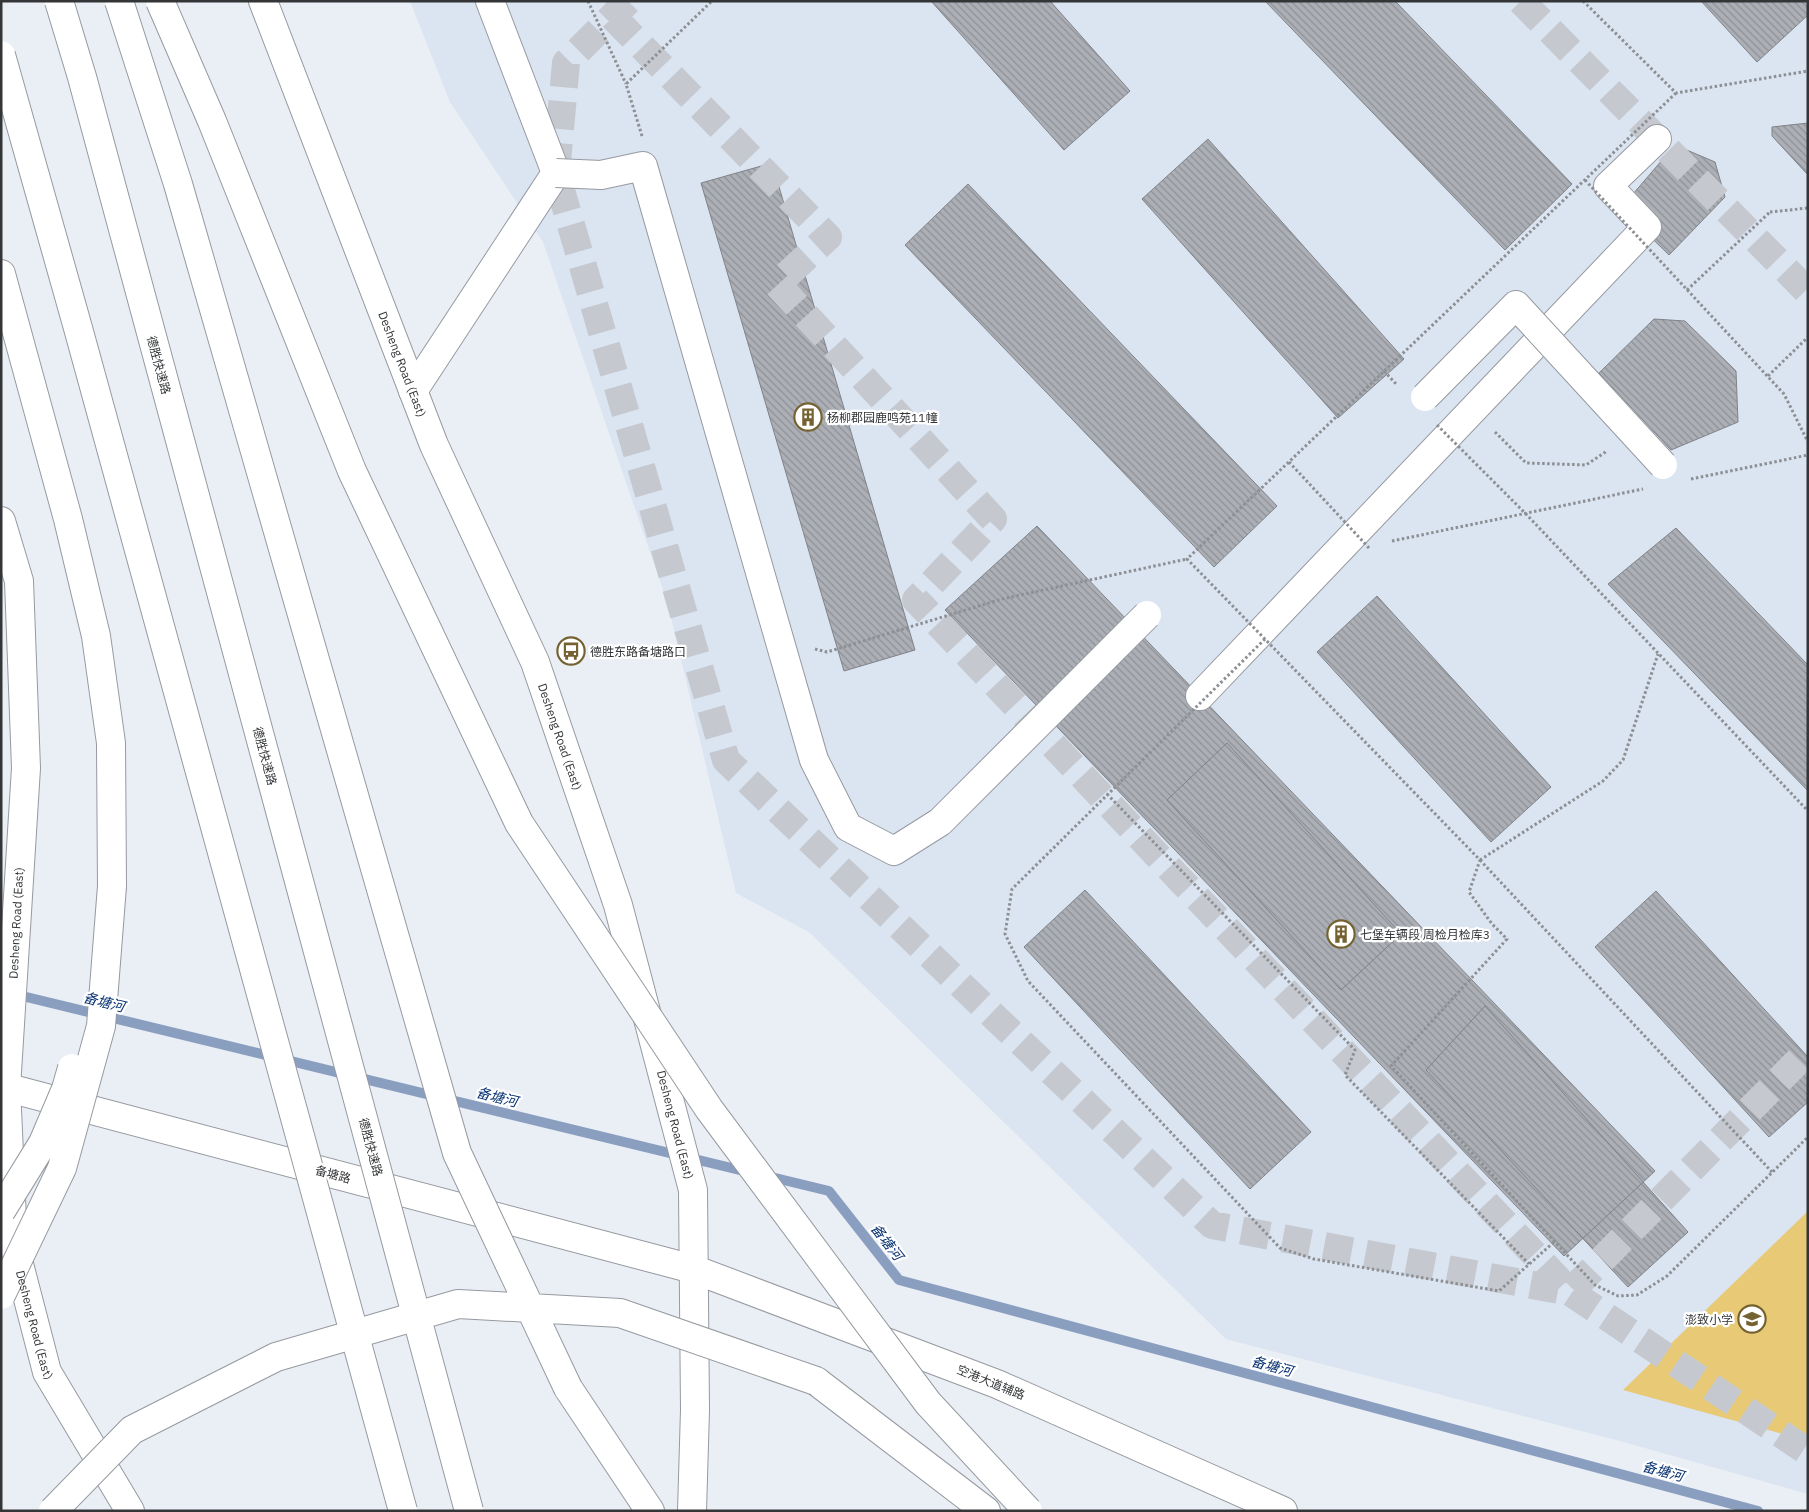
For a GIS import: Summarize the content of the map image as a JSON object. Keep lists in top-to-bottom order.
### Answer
{
  "streets": {
    "main road": [
      "Desheng Road (East)",
      "德胜快速路",
      "备塘路",
      "空港大道辅路"
    ]
  },
  "crossings": [
    ["Desheng Road (East)", "备塘路"],
    ["Desheng Road (East)", "空港大道辅路"],
    ["备塘路", "空港大道辅路"]
  ],
  "water": ["备塘河"],
  "places": {
    "building": ["杨柳郡园鹿鸣苑11幢", "七堡车辆段 周检月检库3"],
    "bus stop": ["德胜东路备塘路口"],
    "school or university": ["澎致小学"]
  }
}
